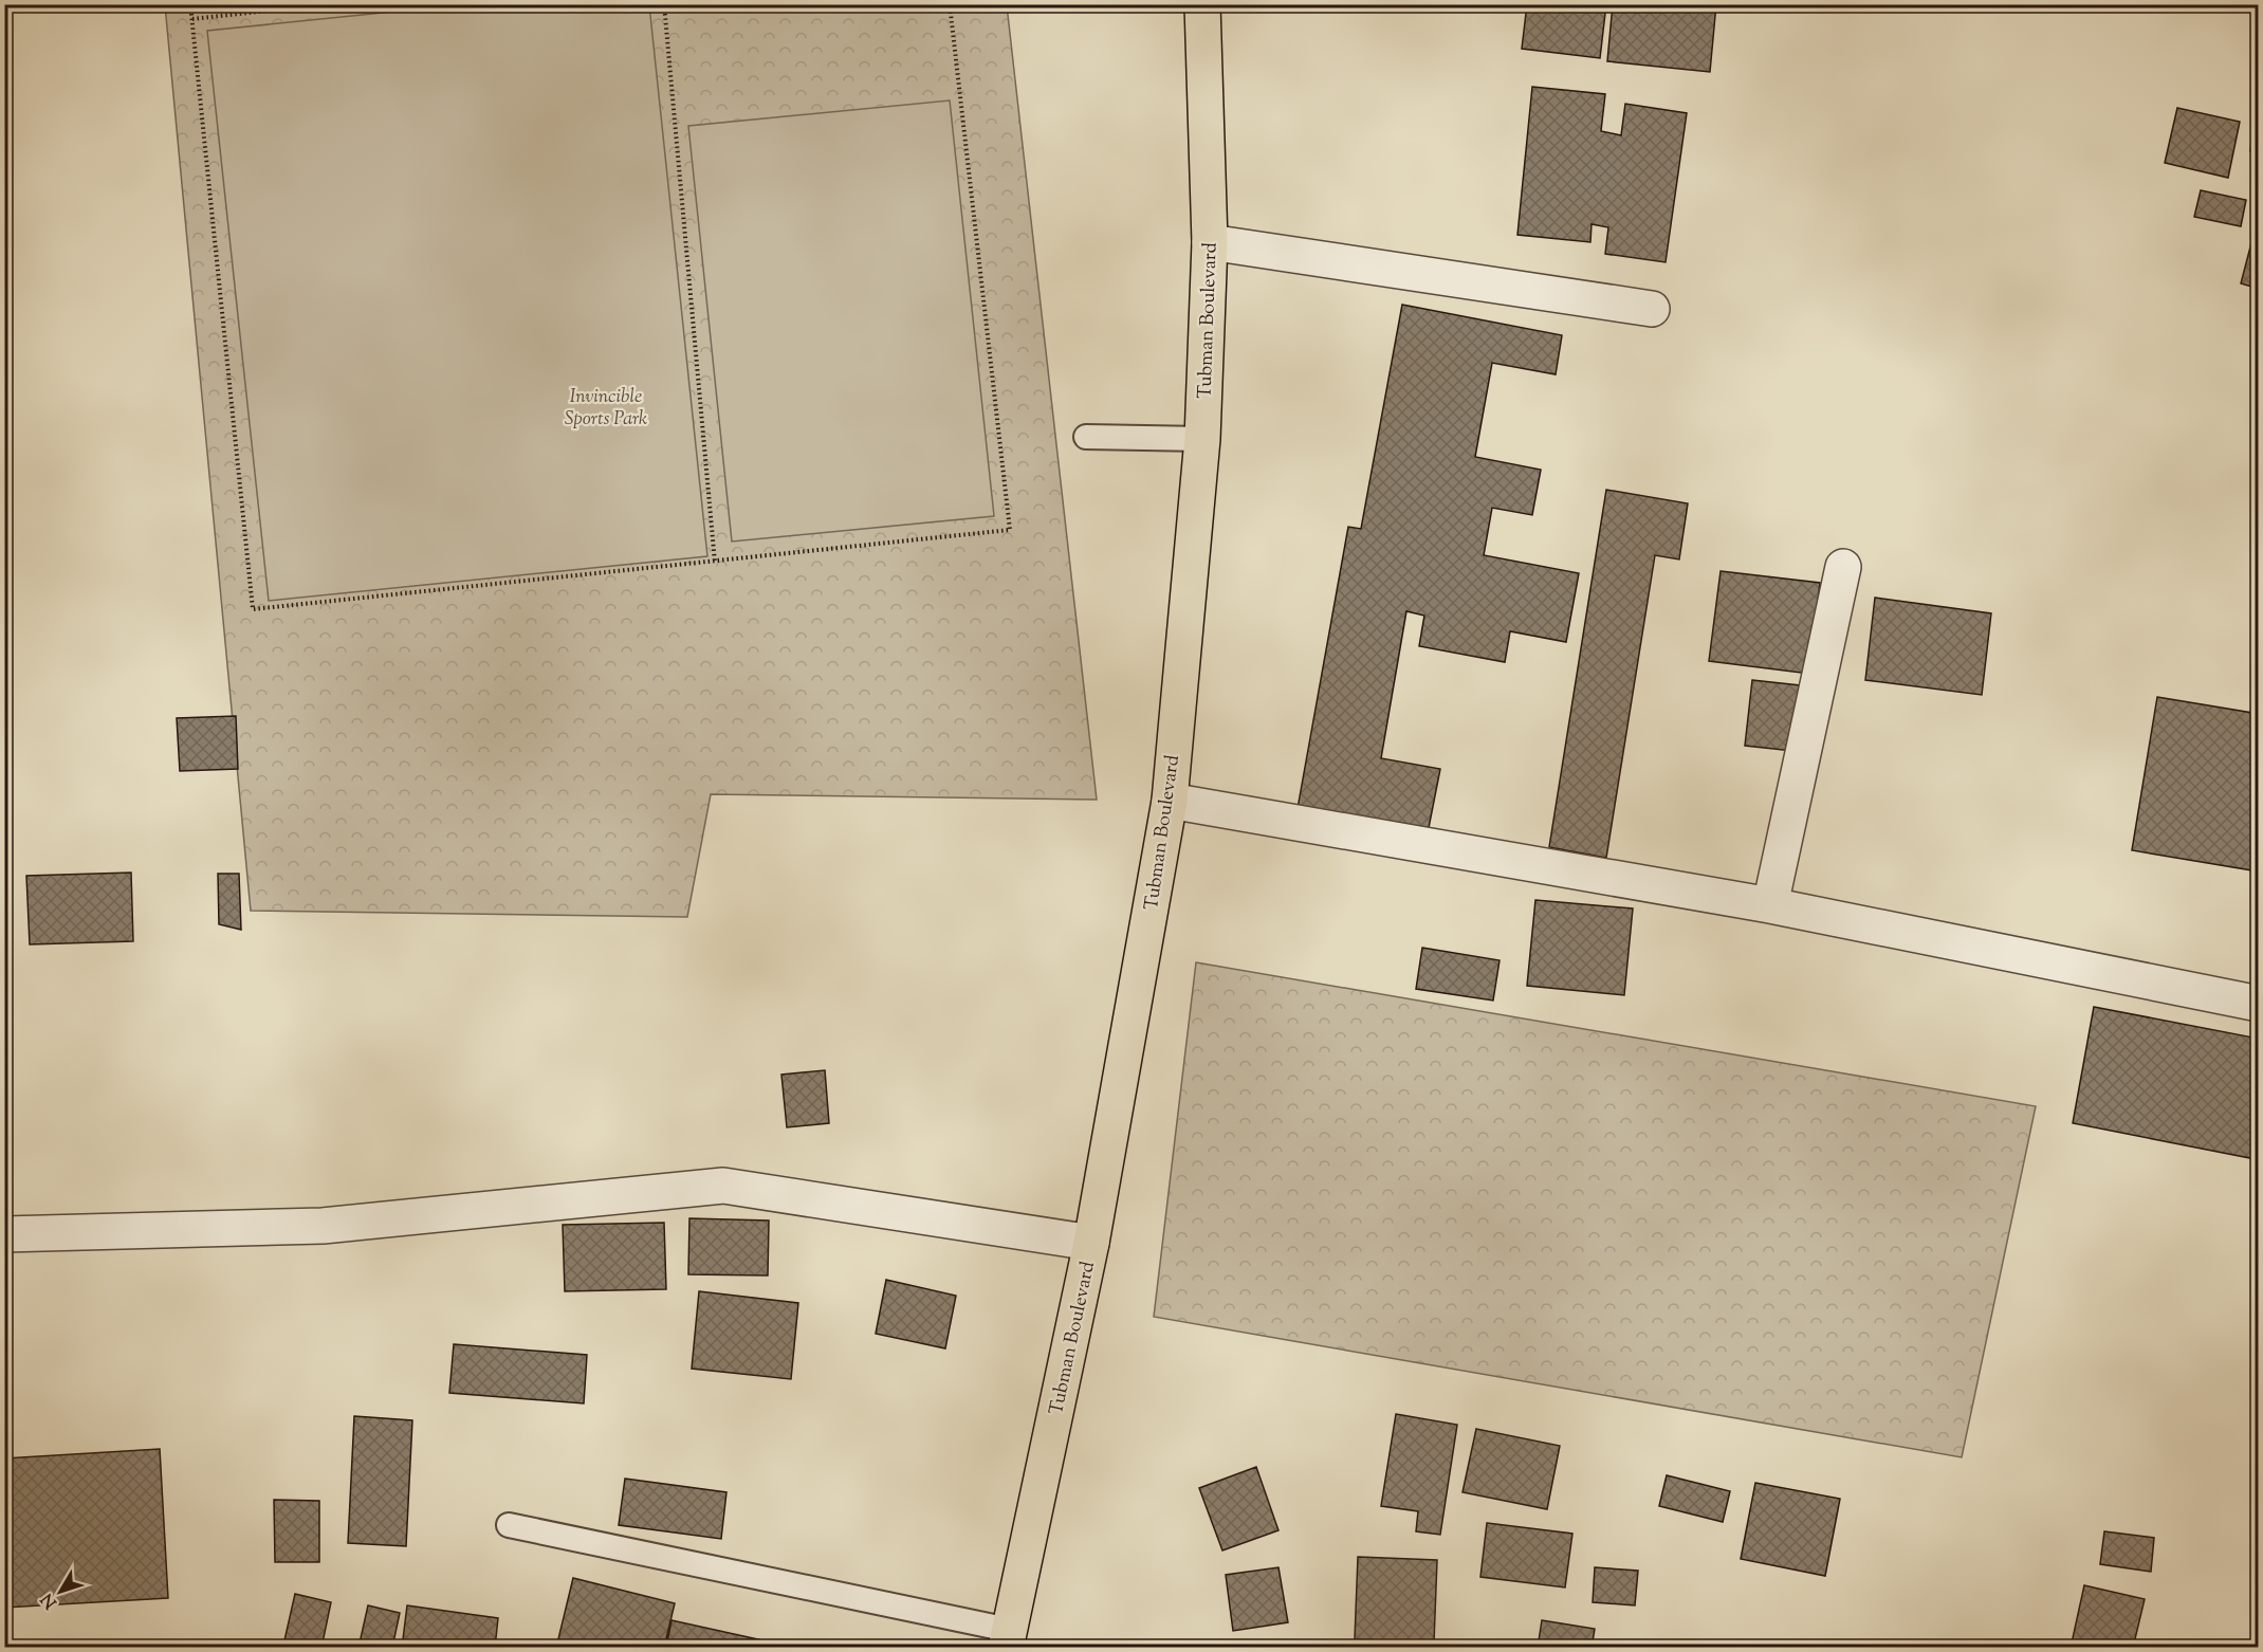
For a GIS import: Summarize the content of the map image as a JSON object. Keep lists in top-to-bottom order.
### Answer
{
  "streets": {
    "highway": ["Tubman Boulevard"]
  },
  "parks": ["Invincible Sports Park"],
  "north": "bottom left"
}
